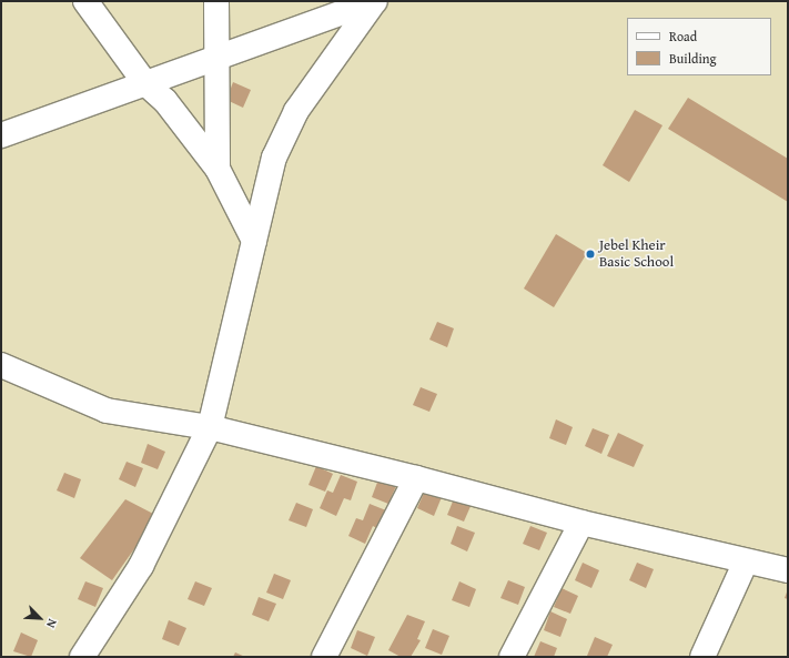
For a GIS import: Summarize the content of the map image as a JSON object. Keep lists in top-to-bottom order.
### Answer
{
  "places": ["Jebel Kheir Basic School"],
  "legend": ["Road", "Building"],
  "north": "bottom right"
}
